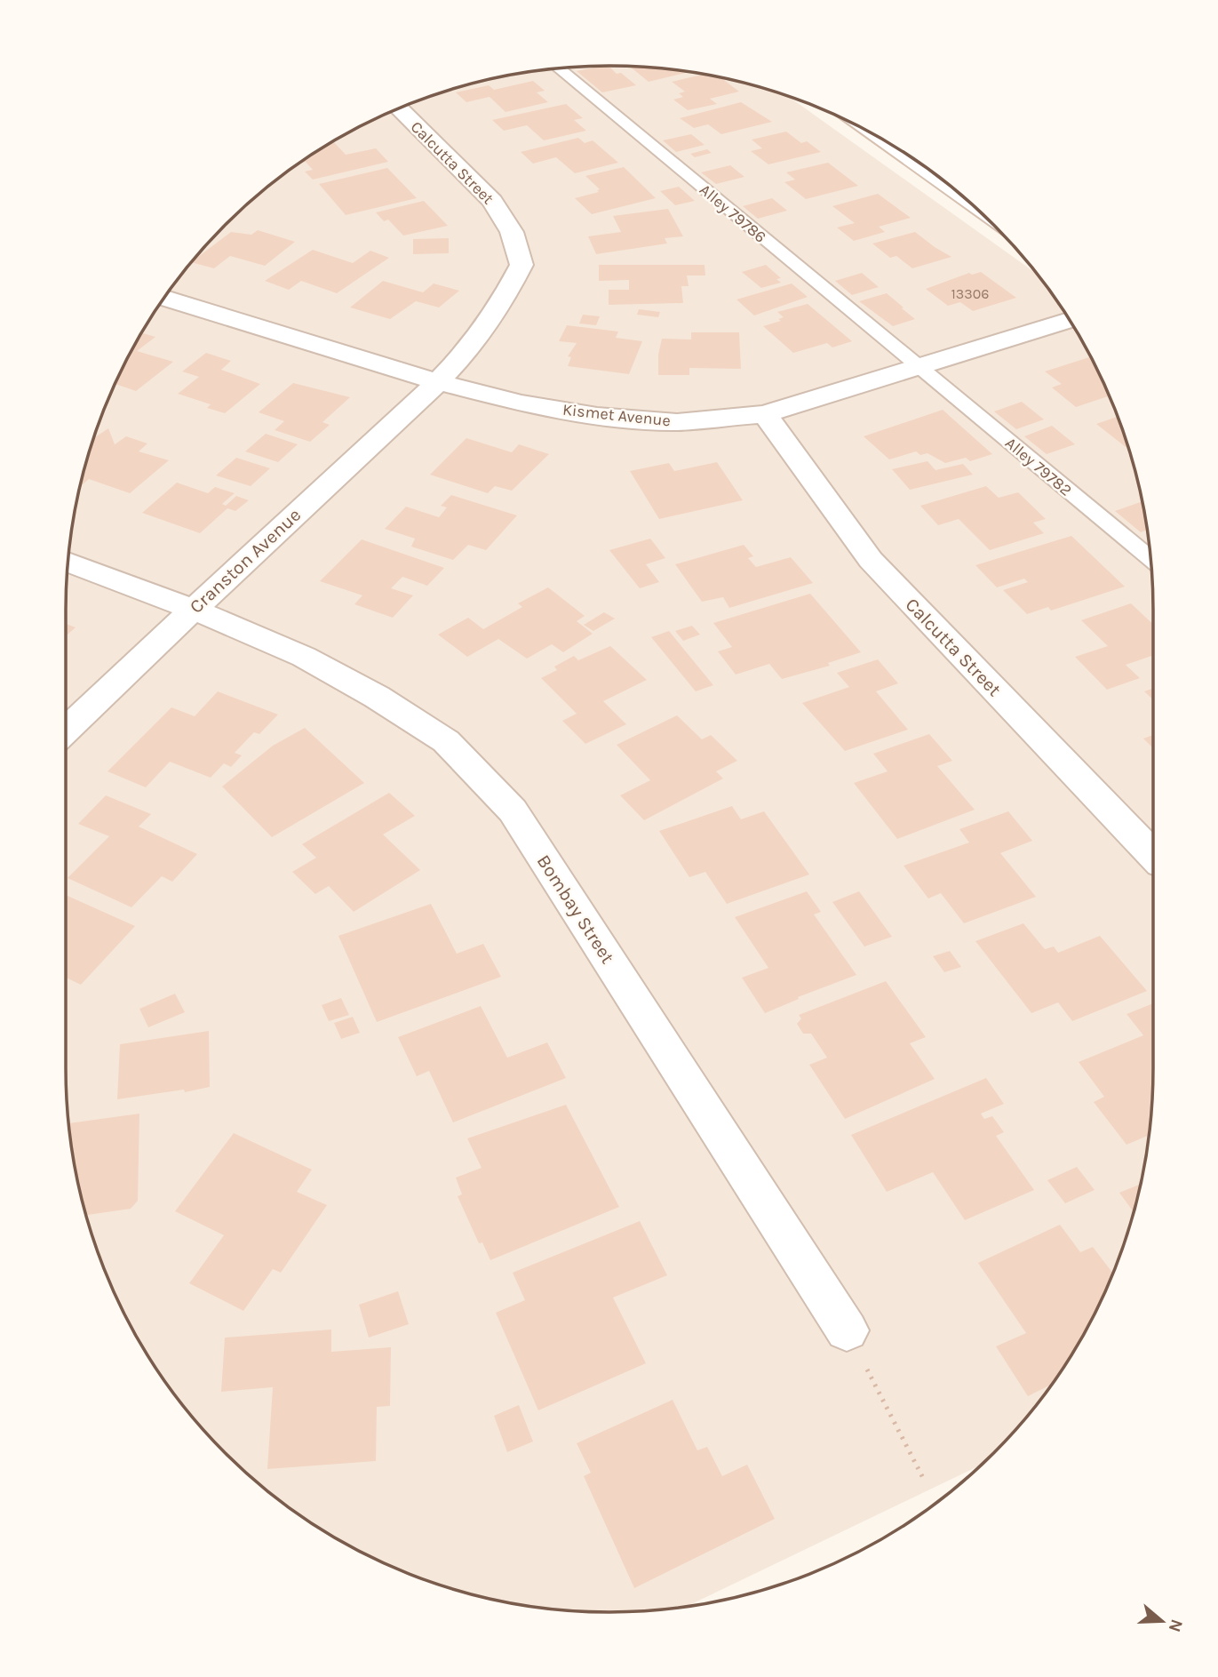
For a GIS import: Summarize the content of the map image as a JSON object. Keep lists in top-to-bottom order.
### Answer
{
  "streets": {
    "street": [
      "Calcutta Street",
      "Kismet Avenue",
      "Cranston Avenue",
      "Bombay Street"
    ],
    "lane": ["Alley 79786", "Alley 79782"]
  },
  "crossings": [
    ["Calcutta Street", "Kismet Avenue"],
    ["Calcutta Street", "Cranston Avenue"],
    ["Alley 79786", "Kismet Avenue"],
    ["Alley 79786", "Alley 79782"],
    ["Kismet Avenue", "Alley 79782"],
    ["Kismet Avenue", "Cranston Avenue"],
    ["Cranston Avenue", "Bombay Street"]
  ],
  "house_numbers": ["13306"],
  "north": "right"
}
